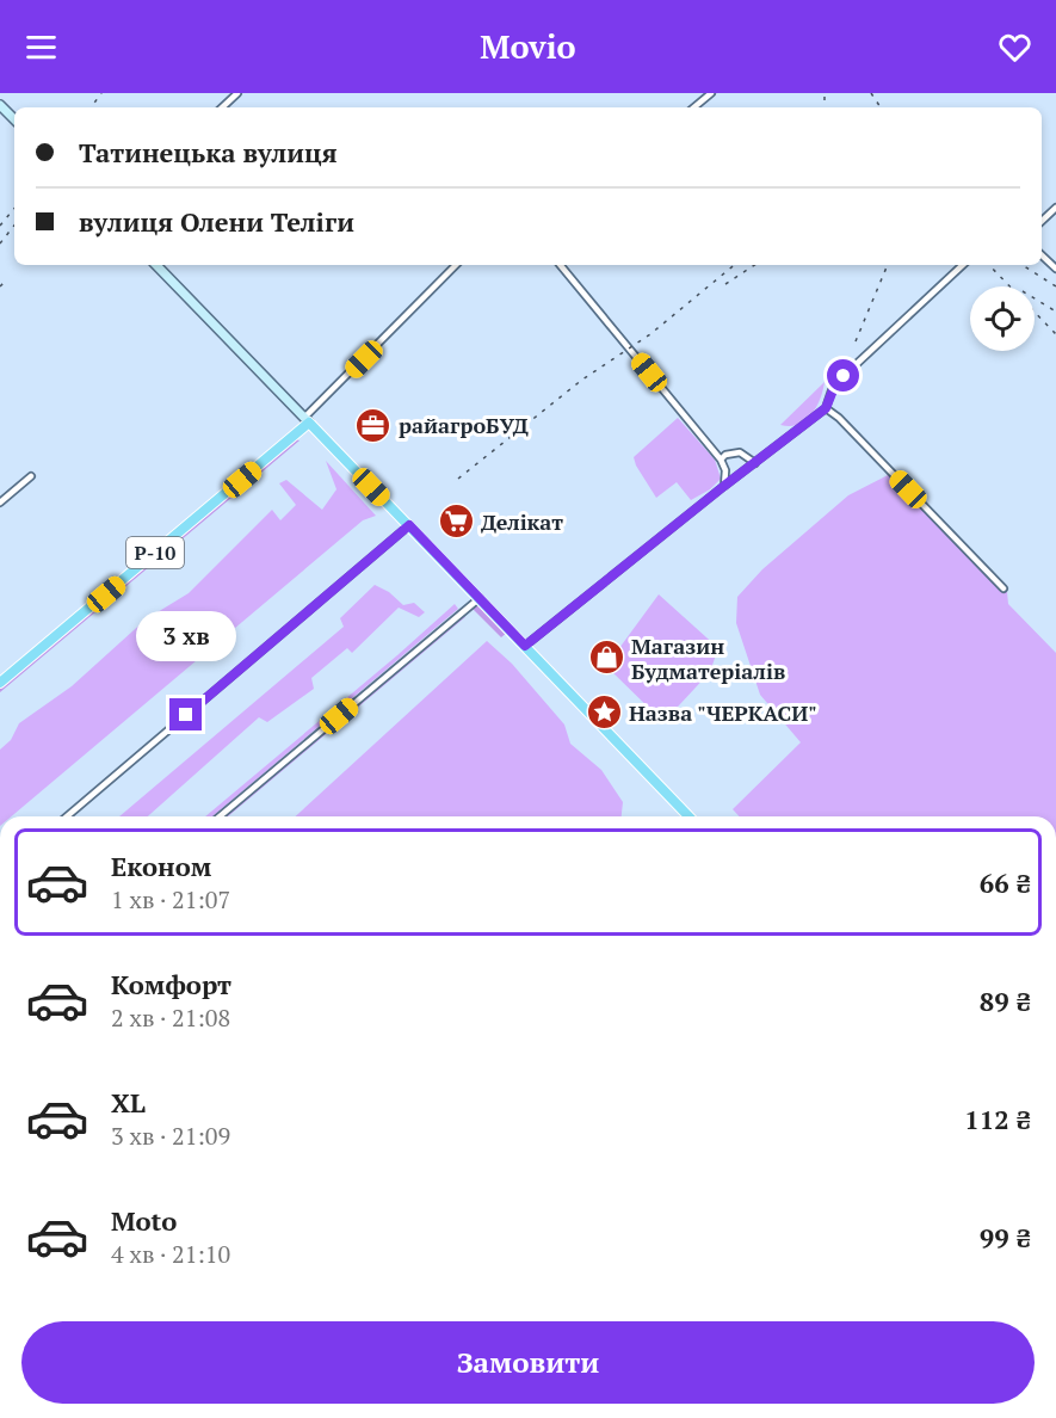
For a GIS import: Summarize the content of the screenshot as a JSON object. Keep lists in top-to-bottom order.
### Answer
{
  "streets": {
    "main road": ["Р-10"]
  },
  "places": {
    "office": ["райагроБУД"],
    "supermarket": ["Делікат"],
    "shop": ["Магазин Будматеріалів"],
    "place": ["Назва \"ЧЕРКАСИ\""]
  },
  "page": {
    "header": "Movio",
    "banner": ["Татинецька вулиця", "вулиця Олени Теліги"],
    "bubble": "3 хв",
    "list": [
      {
        "name": "Економ",
        "note": "1 хв · 21:07",
        "value": "66 ₴"
      },
      {
        "name": "Комфорт",
        "note": "2 хв · 21:08",
        "value": "89 ₴"
      },
      {
        "name": "XL",
        "note": "3 хв · 21:09",
        "value": "112 ₴"
      },
      {
        "name": "Moto",
        "note": "4 хв · 21:10",
        "value": "99 ₴"
      }
    ],
    "buttons": "Замовити"
  }
}
